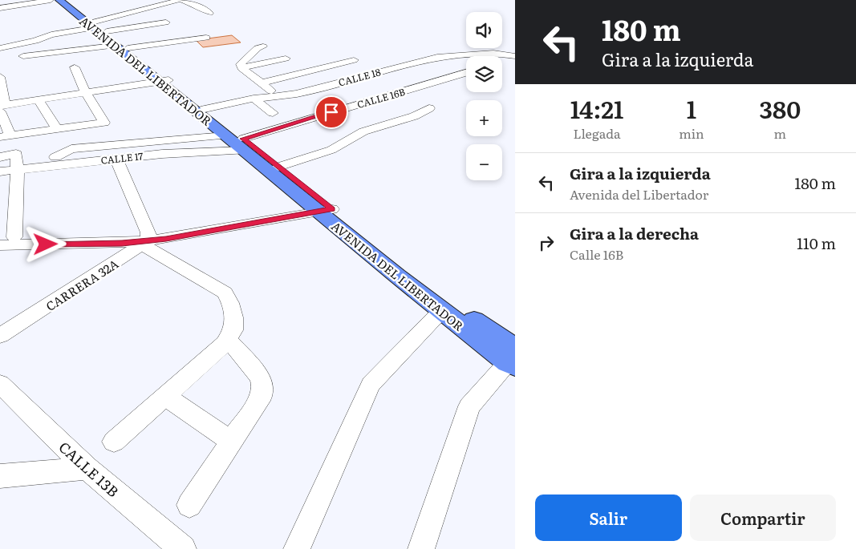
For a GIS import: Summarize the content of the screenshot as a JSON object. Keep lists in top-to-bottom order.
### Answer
{
  "streets": {
    "main road": ["AVENIDA DEL LIBERTADOR"],
    "street": [
      "CALLE 18",
      "CALLE 16B",
      "CALLE 17",
      "CARRERA 32A",
      "CALLE 13B"
    ]
  },
  "crossings": [
    ["AVENIDA DEL LIBERTADOR", "CALLE 18"],
    ["AVENIDA DEL LIBERTADOR", "CALLE 16B"],
    ["AVENIDA DEL LIBERTADOR", "CALLE 17"],
    ["CALLE 16B", "CALLE 17"]
  ],
  "page": {
    "turn": ["180 m", "Gira a la izquierda"],
    "map_buttons": ["+", "−"],
    "eta": [
      "14:21",
      "Llegada",
      "1",
      "min",
      "380",
      "m"
    ],
    "list": [
      {
        "name": "Gira a la izquierda",
        "note": "Avenida del Libertador",
        "value": "180 m"
      },
      {
        "name": "Gira a la derecha",
        "note": "Calle 16B",
        "value": "110 m"
      }
    ],
    "buttons": ["Salir", "Compartir"]
  }
}
